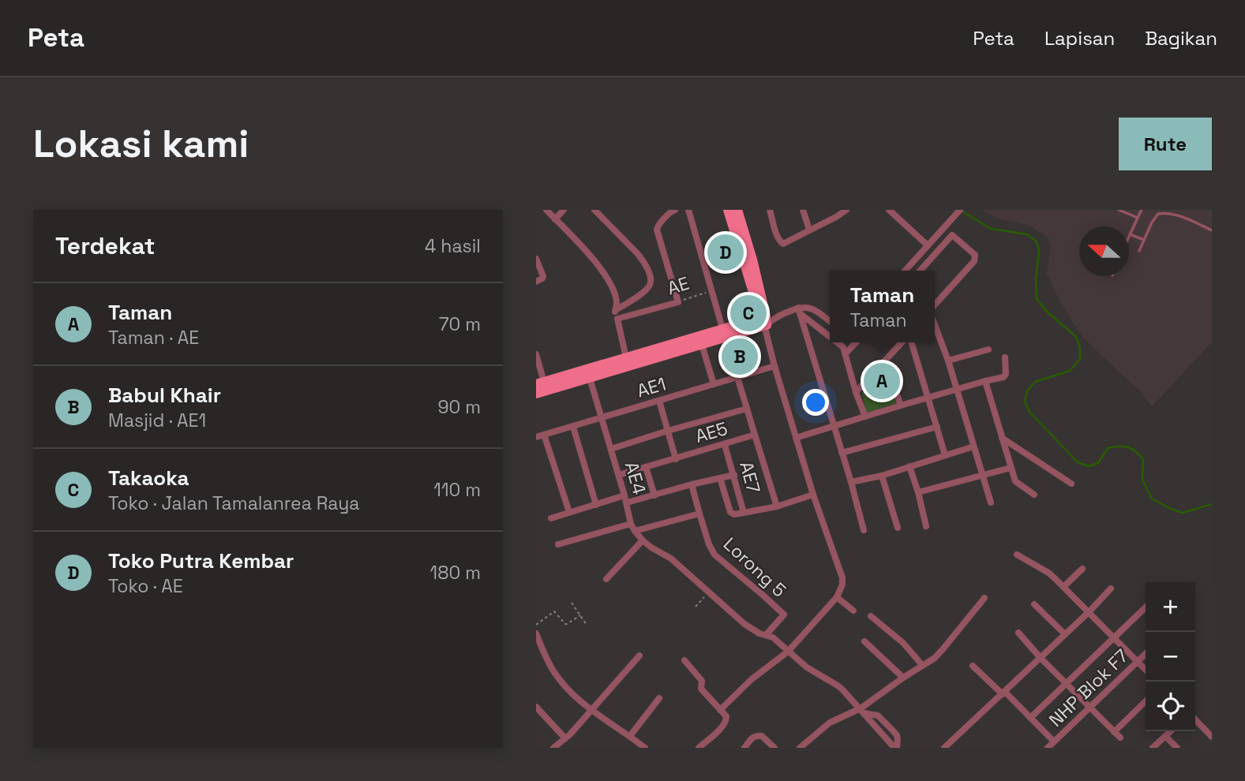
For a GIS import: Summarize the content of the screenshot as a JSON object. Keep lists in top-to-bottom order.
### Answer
{
  "streets": {
    "street": [
      "AE",
      "AE1",
      "AE5",
      "AE7",
      "AE4",
      "Lorong 5",
      "NHP Blok F7"
    ]
  },
  "crossings": [
    ["AE1", "AE5"],
    ["AE1", "AE4"],
    ["AE5", "AE7"],
    ["AE5", "AE4"]
  ],
  "north": "left",
  "page": {
    "header": "Peta",
    "nav": ["Peta", "Lapisan", "Bagikan"],
    "buttons": "Rute",
    "title": "Lokasi kami",
    "heading": ["Terdekat", "4 hasil"],
    "pins": [
      "D",
      "C",
      "B",
      "A"
    ],
    "popup": ["Taman", "Taman"],
    "list": [
      {
        "mark": "A",
        "name": "Taman",
        "note": "Taman · AE",
        "value": "70 m"
      },
      {
        "mark": "B",
        "name": "Babul Khair",
        "note": "Masjid · AE1",
        "value": "90 m"
      },
      {
        "mark": "C",
        "name": "Takaoka",
        "note": "Toko · Jalan Tamalanrea Raya",
        "value": "110 m"
      },
      {
        "mark": "D",
        "name": "Toko Putra Kembar",
        "note": "Toko · AE",
        "value": "180 m"
      }
    ],
    "map_buttons": ["+", "−"]
  }
}
